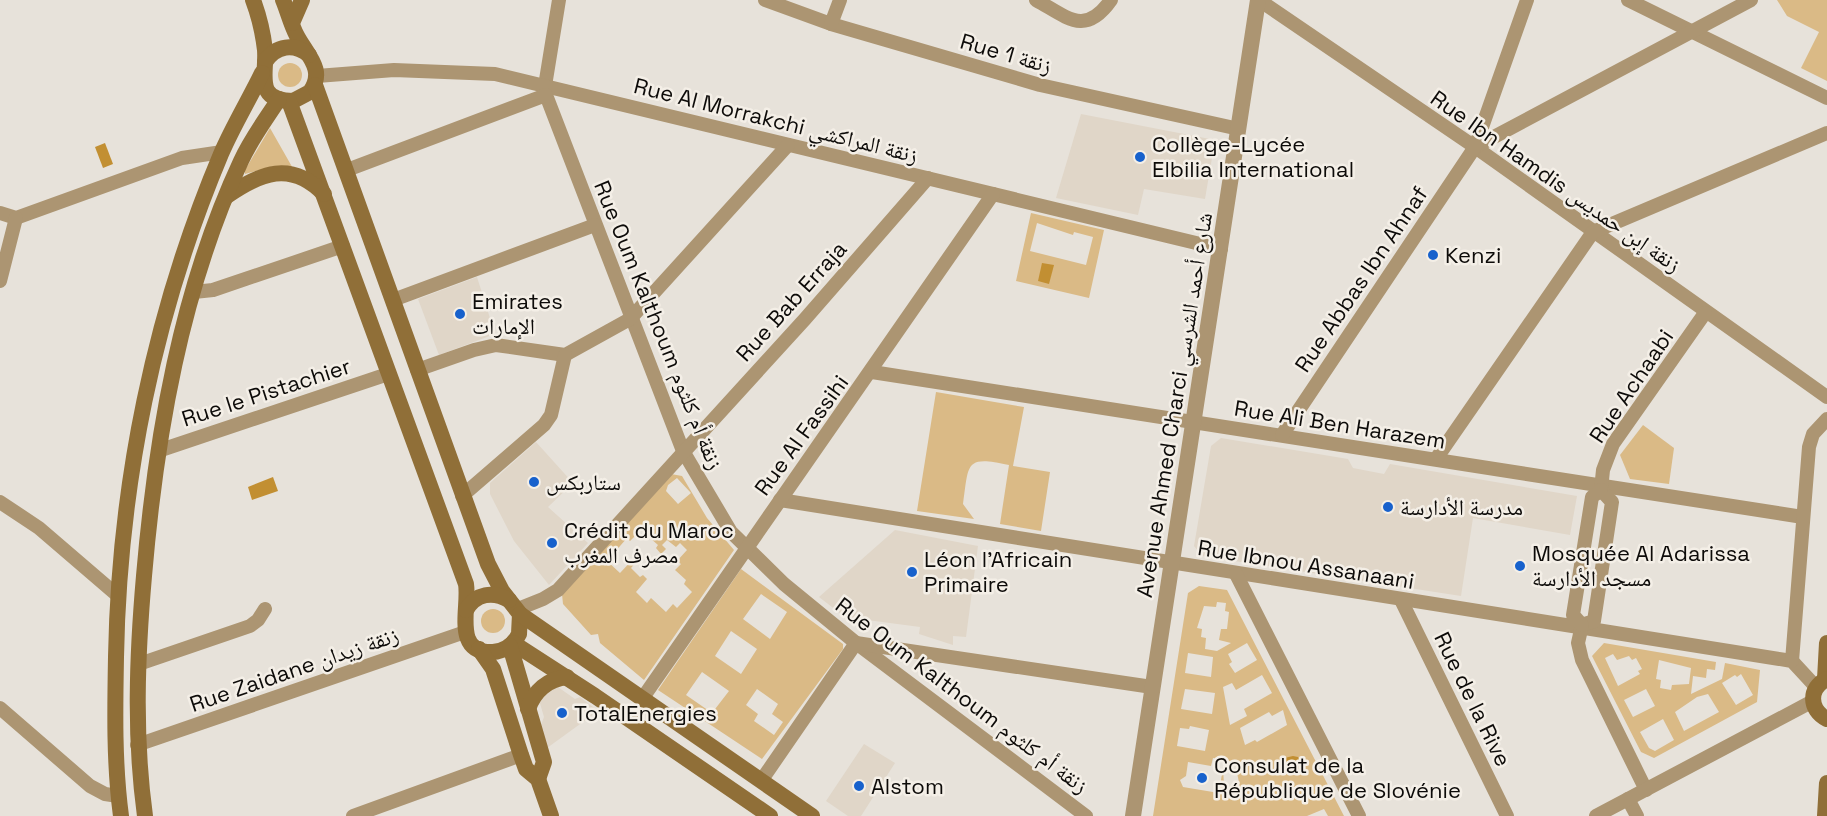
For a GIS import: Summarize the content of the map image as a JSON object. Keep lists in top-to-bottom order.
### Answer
{
  "streets": {
    "street": [
      "Rue 1 زنقة",
      "Rue Al Morrakchi زنقة المراكشي",
      "Rue Ibn Hamdis زنقة إبن حمديس",
      "Rue Abbas Ibn Ahnaf",
      "Rue Bab Erraja",
      "Rue Oum Kalthoum زنقة أم كلثوم",
      "Rue Achaabi",
      "Rue le Pistachier",
      "Avenue Ahmed Charci شارع أحمد الشرسي",
      "Rue Ali Ben Harazem",
      "Rue Al Fassihi",
      "Rue Ibnou Assanaani",
      "Rue Zaidane زنقة زيدان",
      "Rue de la Rive"
    ]
  },
  "crossings": [
    ["Rue 1 زنقة", "Avenue Ahmed Charci شارع أحمد الشرسي"],
    ["Rue Al Morrakchi زنقة المراكشي", "Rue Bab Erraja"],
    ["Rue Al Morrakchi زنقة المراكشي", "Rue Oum Kalthoum زنقة أم كلثوم"],
    ["Rue Al Morrakchi زنقة المراكشي", "Avenue Ahmed Charci شارع أحمد الشرسي"],
    ["Rue Al Morrakchi زنقة المراكشي", "Rue Al Fassihi"],
    ["Rue Ibn Hamdis زنقة إبن حمديس", "Rue Abbas Ibn Ahnaf"],
    ["Rue Ibn Hamdis زنقة إبن حمديس", "Rue Achaabi"],
    ["Rue Ibn Hamdis زنقة إبن حمديس", "Avenue Ahmed Charci شارع أحمد الشرسي"],
    ["Rue Abbas Ibn Ahnaf", "Rue Ali Ben Harazem"],
    ["Rue Bab Erraja", "Rue Oum Kalthoum زنقة أم كلثوم"],
    ["Rue Bab Erraja", "Rue Zaidane زنقة زيدان"],
    ["Rue Oum Kalthoum زنقة أم كلثوم", "Rue Al Fassihi"],
    ["Rue Achaabi", "Rue Ali Ben Harazem"],
    ["Rue Achaabi", "Rue Ibnou Assanaani"],
    ["Avenue Ahmed Charci شارع أحمد الشرسي", "Rue Ali Ben Harazem"],
    ["Avenue Ahmed Charci شارع أحمد الشرسي", "Rue Ibnou Assanaani"],
    ["Rue Ali Ben Harazem", "Rue Al Fassihi"],
    ["Rue Al Fassihi", "Rue Ibnou Assanaani"],
    ["Rue Ibnou Assanaani", "Rue de la Rive"]
  ],
  "places": [
    "Collège-Lycée Elbilia International",
    "Kenzi",
    "Emirates الإمارات",
    "ستاربكس",
    "مدرسة الأدارسة",
    "Crédit du Maroc مصرف المغرب",
    "Mosquée Al Adarissa مسجد الأدارسة",
    "Léon l'Africain Primaire",
    "TotalEnergies",
    "Consulat de la République de Slovénie",
    "Alstom"
  ]
}
